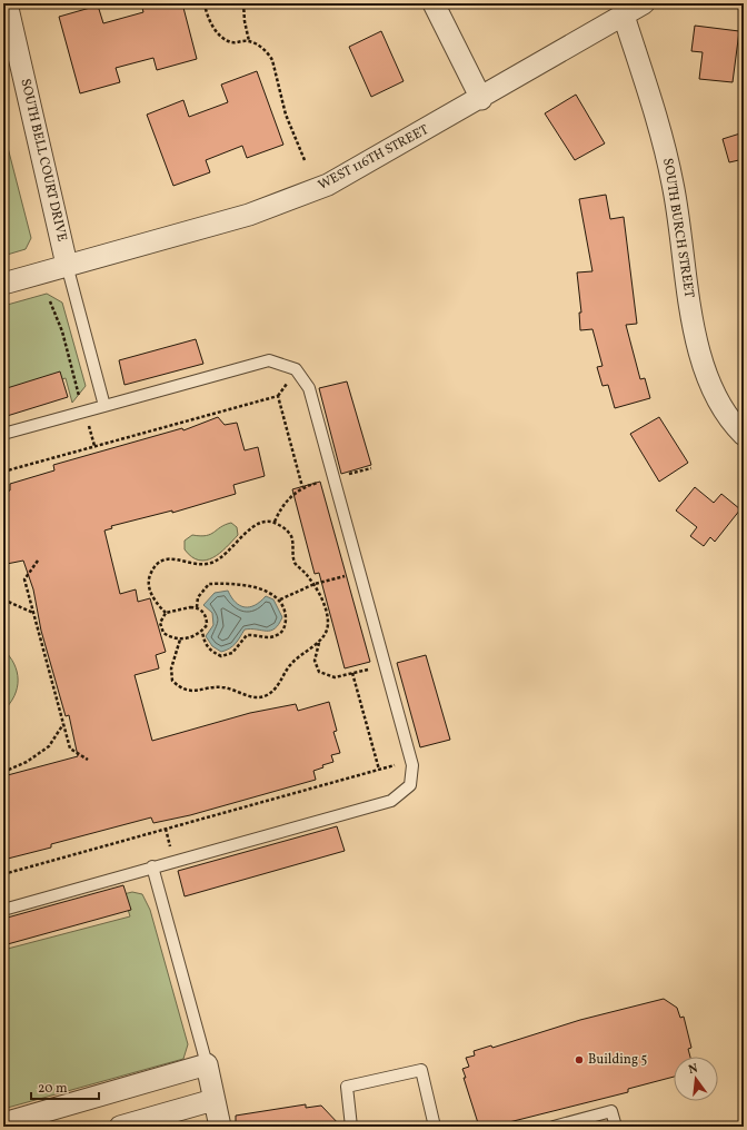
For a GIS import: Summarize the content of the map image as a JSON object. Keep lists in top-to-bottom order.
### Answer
{
  "streets": {
    "street": ["WEST 116TH STREET", "SOUTH BELL COURT DRIVE", "SOUTH BURCH STREET"]
  },
  "crossings": [
    ["WEST 116TH STREET", "SOUTH BELL COURT DRIVE"],
    ["WEST 116TH STREET", "SOUTH BURCH STREET"]
  ],
  "places": ["Building 5"],
  "scale_bar": "20 m",
  "north": "top"
}
